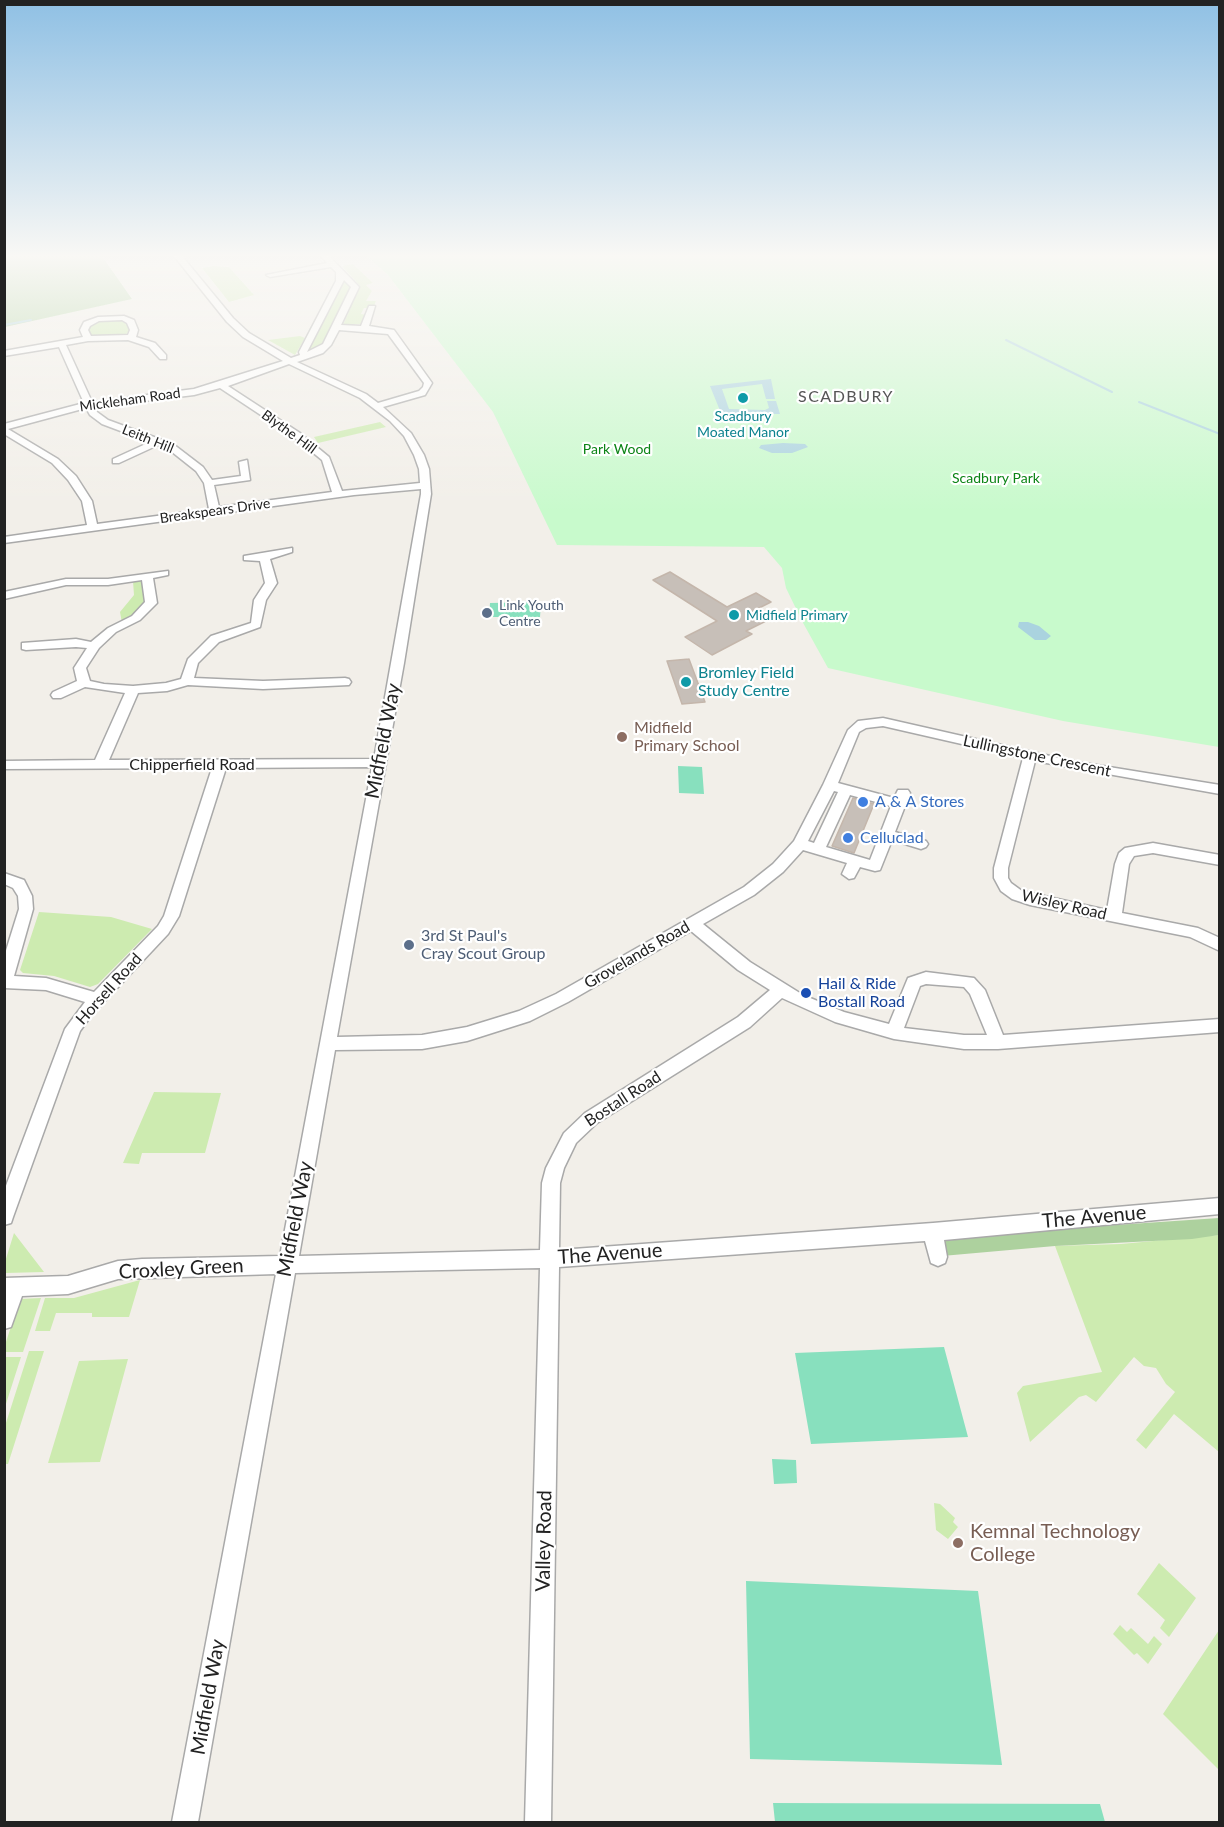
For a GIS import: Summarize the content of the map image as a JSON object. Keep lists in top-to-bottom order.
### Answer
{
  "streets": {
    "street": [
      "Mickleham Road",
      "Blythe Hill",
      "Leith Hill",
      "Breakspears Drive",
      "Midfield Way",
      "Lullingstone Crescent",
      "Chipperfield Road",
      "Wisley Road",
      "Grovelands Road",
      "Horsell Road",
      "Bostall Road",
      "The Avenue",
      "Croxley Green",
      "Valley Road"
    ]
  },
  "crossings": [
    ["Mickleham Road", "Blythe Hill"],
    ["Mickleham Road", "Leith Hill"],
    ["Blythe Hill", "Breakspears Drive"],
    ["Leith Hill", "Breakspears Drive"],
    ["Breakspears Drive", "Midfield Way"],
    ["Midfield Way", "Chipperfield Road"],
    ["Midfield Way", "Grovelands Road"],
    ["Midfield Way", "The Avenue"],
    ["Midfield Way", "Croxley Green"],
    ["Lullingstone Crescent", "Wisley Road"],
    ["Lullingstone Crescent", "Grovelands Road"],
    ["Chipperfield Road", "Horsell Road"],
    ["Bostall Road", "The Avenue"],
    ["Bostall Road", "Valley Road"],
    ["The Avenue", "Croxley Green"],
    ["The Avenue", "Valley Road"]
  ],
  "districts": ["SCADBURY"],
  "parks": ["Park Wood", "Scadbury Park"],
  "places": [
    "Scadbury Moated Manor",
    "Link Youth Centre",
    "Midfield Primary",
    "Bromley Field Study Centre",
    "Midfield Primary School",
    "A & A Stores",
    "Celluclad",
    "3rd St Paul's Cray Scout Group",
    "Hail & Ride Bostall Road",
    "Kemnal Technology College"
  ]
}
